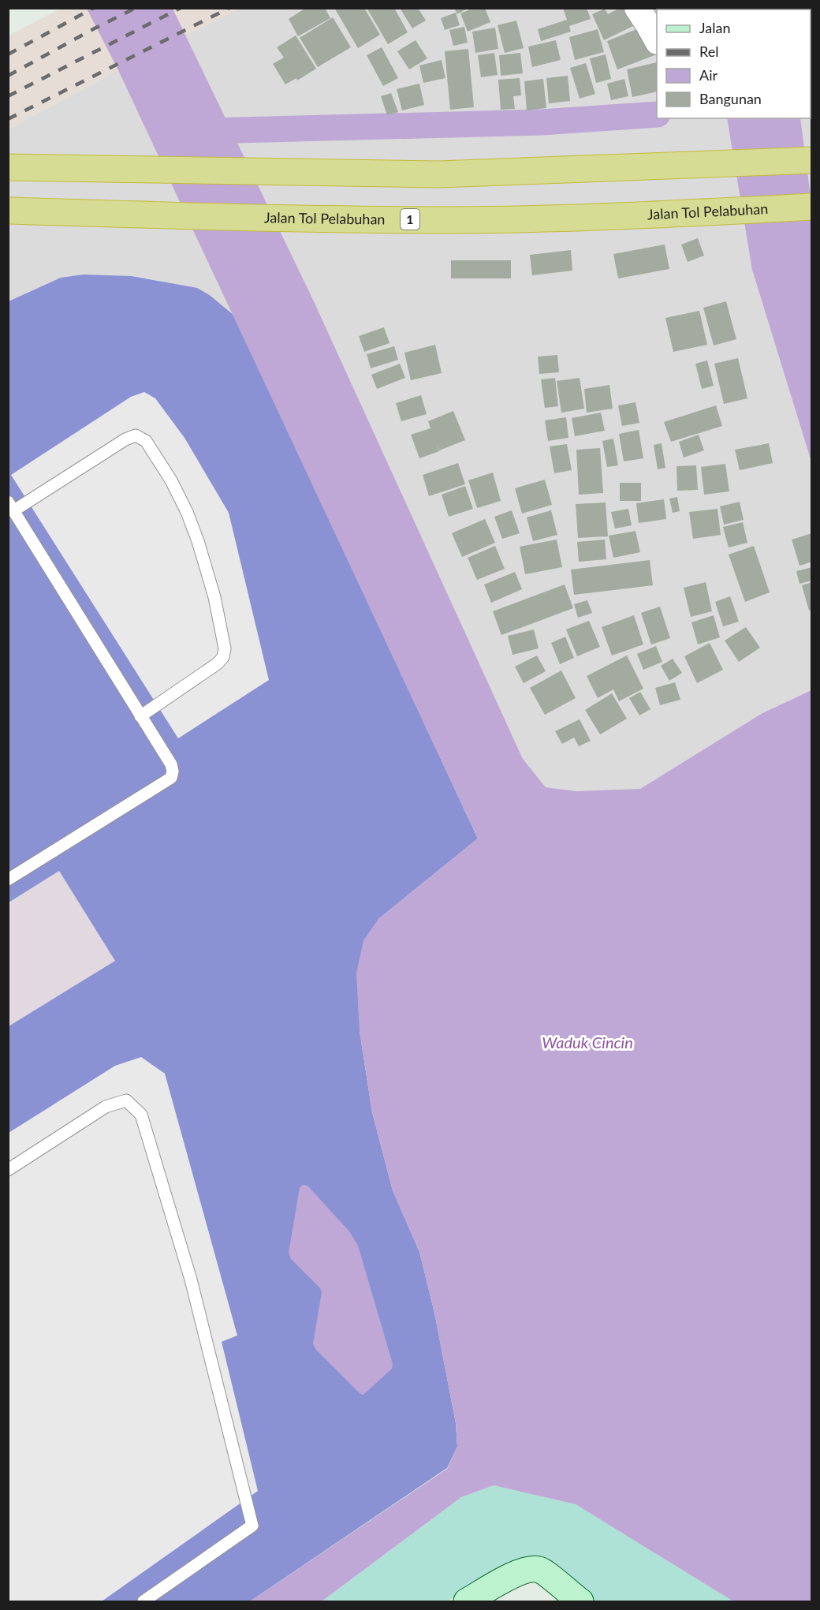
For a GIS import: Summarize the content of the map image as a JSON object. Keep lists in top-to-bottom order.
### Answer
{
  "streets": {
    "highway": ["Jalan Tol Pelabuhan", "1"]
  },
  "water": ["Waduk Cincin"],
  "legend": [
    "Jalan",
    "Rel",
    "Air",
    "Bangunan"
  ]
}
